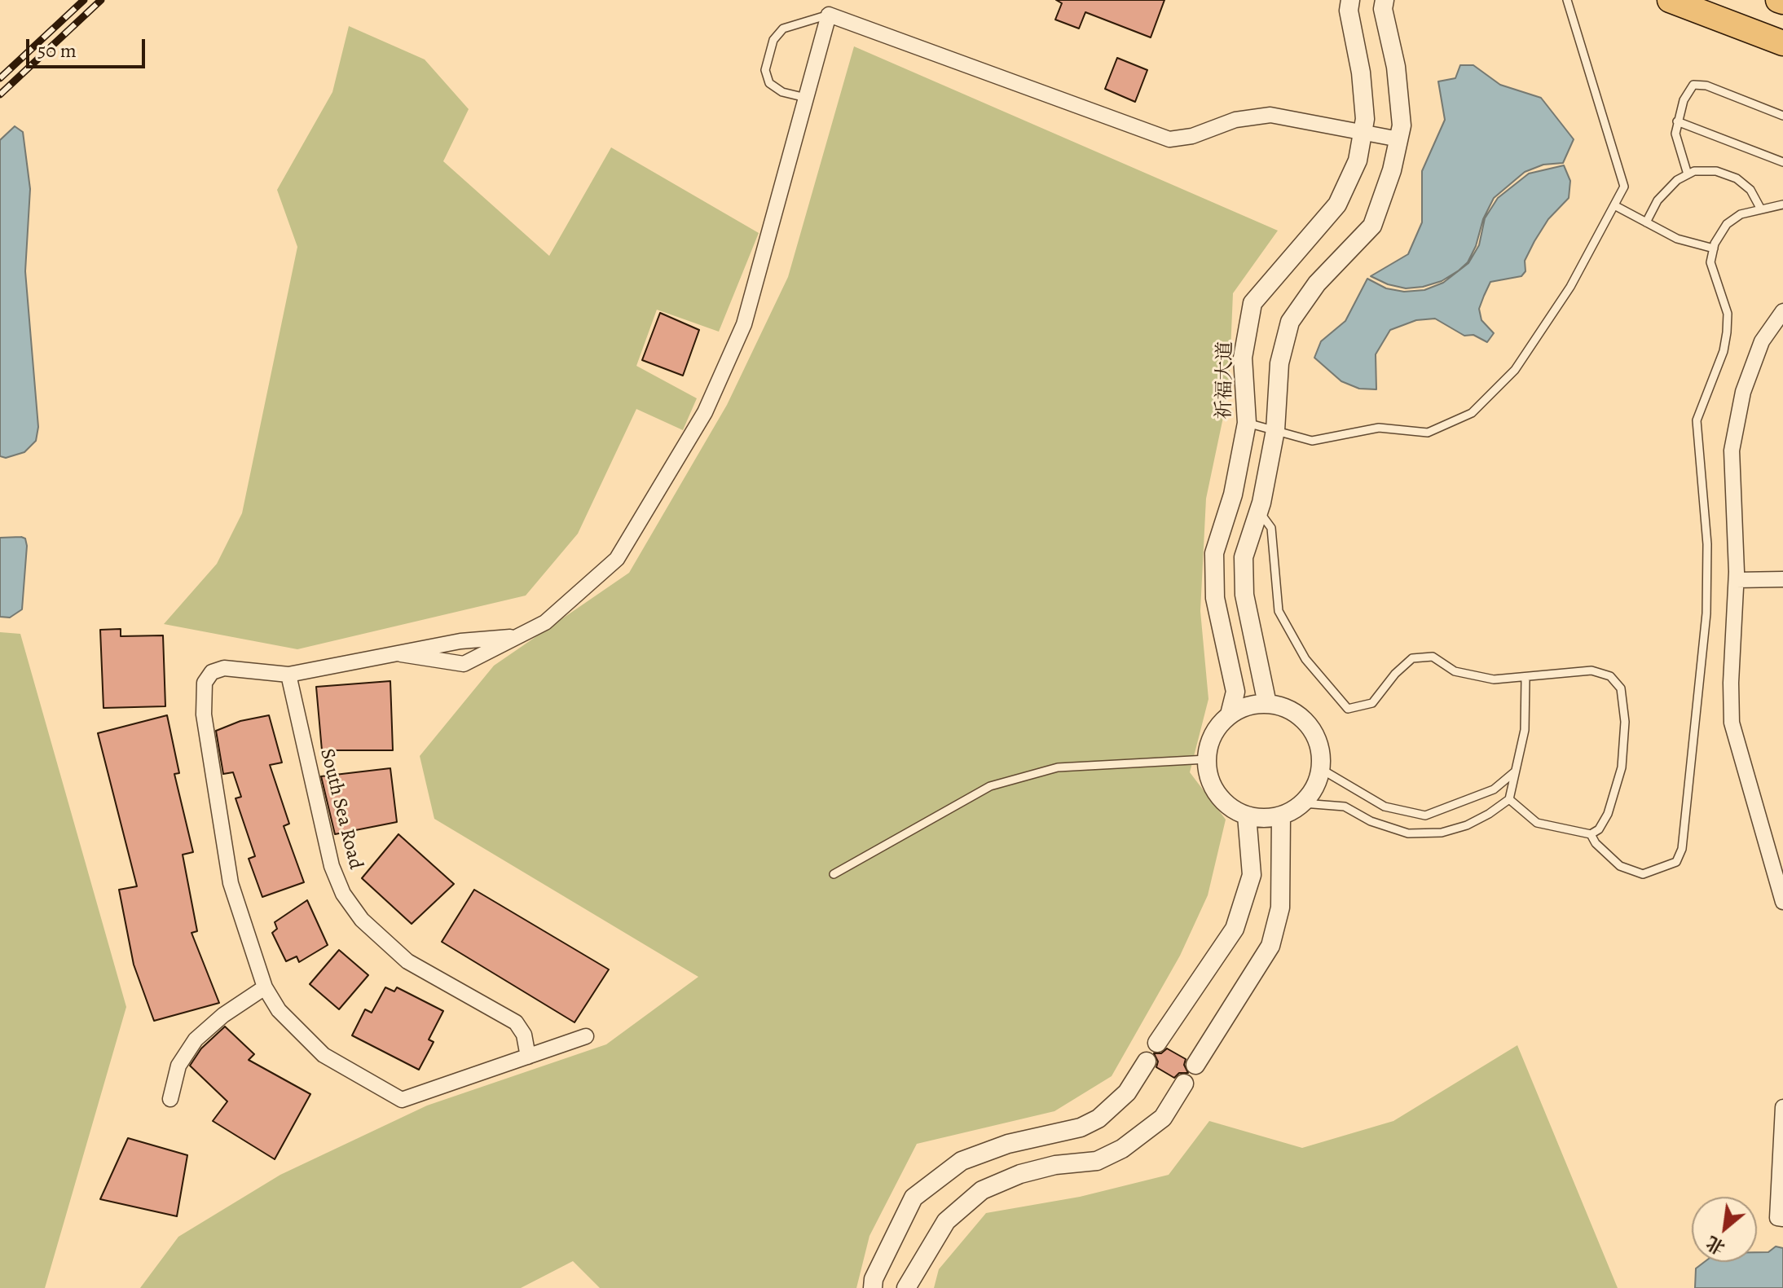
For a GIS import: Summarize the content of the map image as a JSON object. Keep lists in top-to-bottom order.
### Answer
{
  "streets": {
    "street": ["祈福大道", "South Sea Road"]
  },
  "scale_bar": "50 m",
  "north": "bottom left"
}
